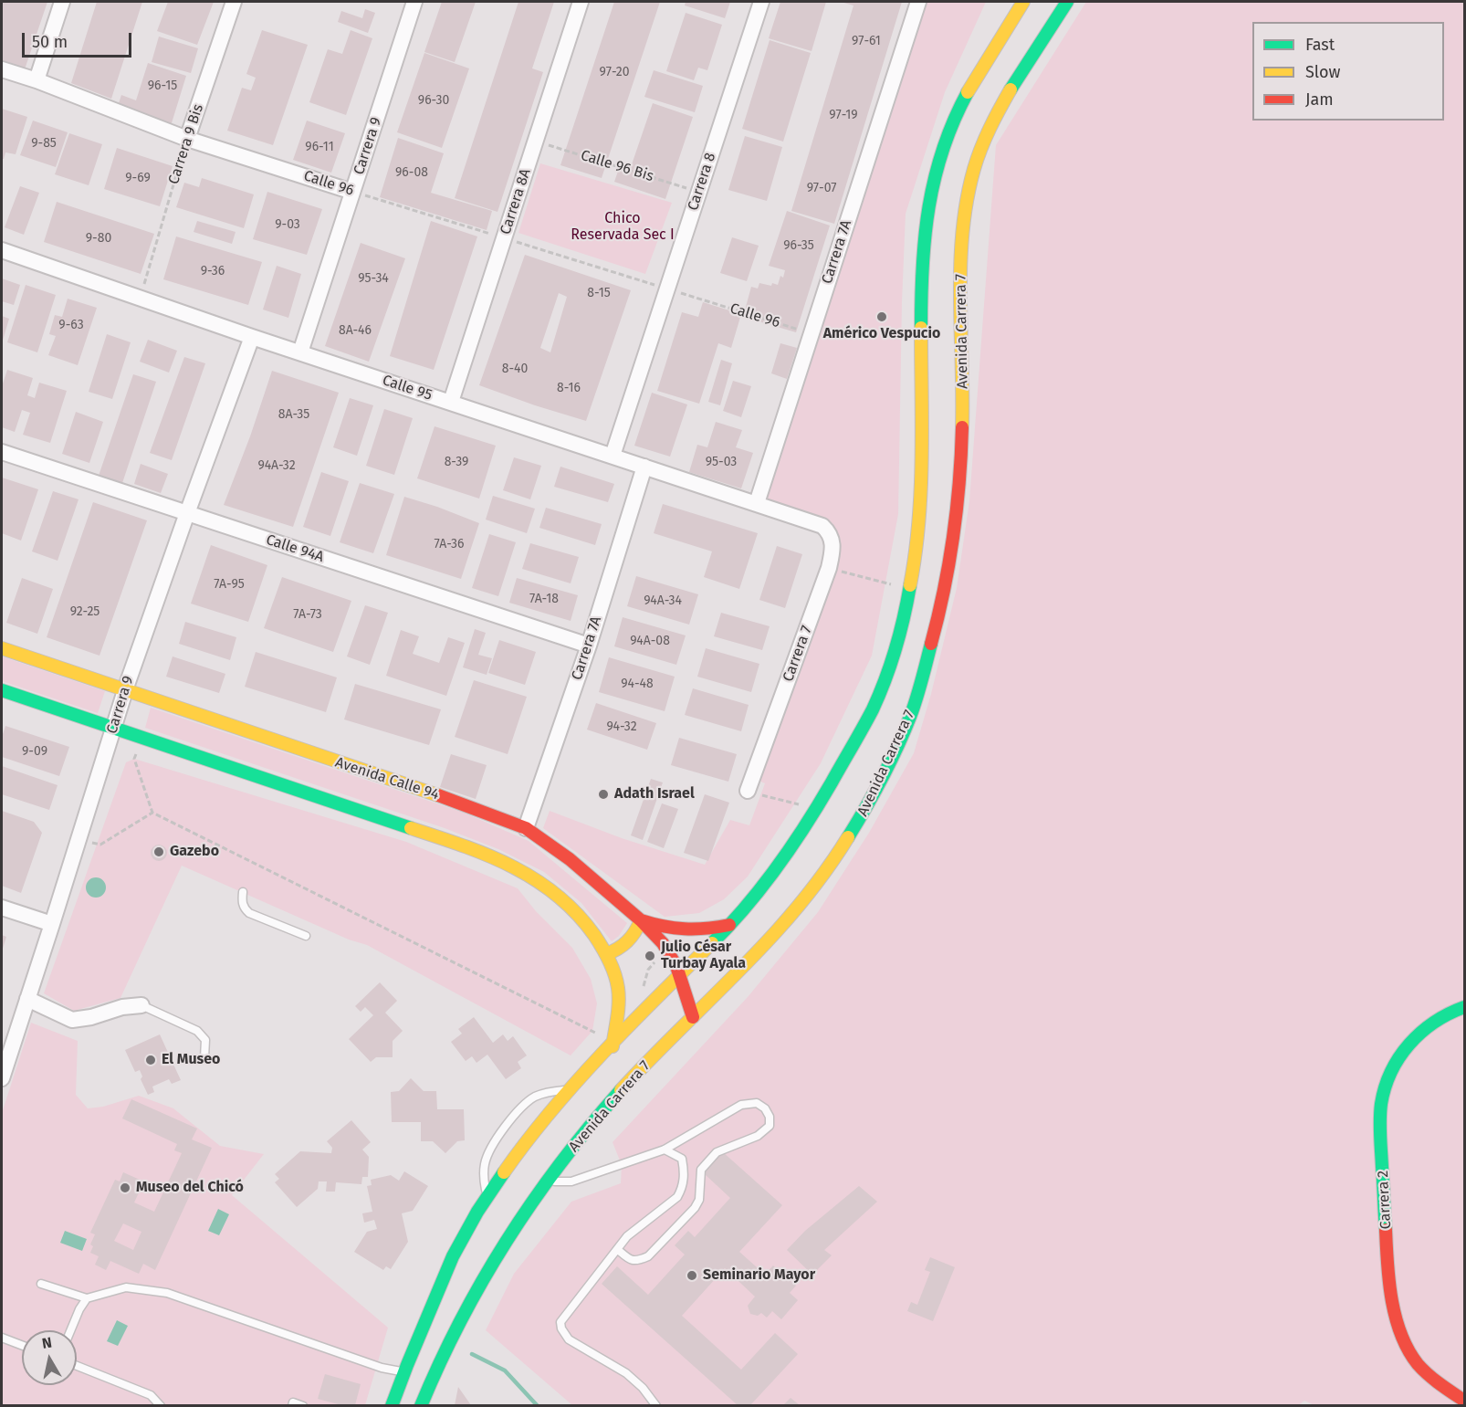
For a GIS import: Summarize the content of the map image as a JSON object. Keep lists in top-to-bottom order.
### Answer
{
  "streets": {
    "main road": ["Avenida Carrera 7", "Avenida Calle 94", "Carrera 2"],
    "street": [
      "Carrera 9 Bis",
      "Carrera 9",
      "Carrera 8",
      "Calle 96",
      "Carrera 8A",
      "Carrera 7A",
      "Calle 95",
      "Calle 94A",
      "Carrera 7"
    ],
    "path": ["Calle 96 Bis"]
  },
  "crossings": [
    ["Carrera 9 Bis", "Calle 96"],
    ["Carrera 9", "Calle 96"],
    ["Carrera 9", "Calle 95"],
    ["Carrera 9", "Calle 94A"],
    ["Carrera 9", "Avenida Calle 94"],
    ["Calle 96 Bis", "Carrera 8"],
    ["Calle 96 Bis", "Carrera 8A"],
    ["Carrera 8", "Calle 96"],
    ["Carrera 8", "Calle 95"],
    ["Calle 96", "Carrera 8A"],
    ["Calle 96", "Carrera 7A"],
    ["Carrera 8A", "Calle 95"],
    ["Carrera 7A", "Calle 95"],
    ["Carrera 7A", "Calle 94A"],
    ["Carrera 7A", "Avenida Calle 94"],
    ["Avenida Carrera 7", "Avenida Calle 94"],
    ["Calle 95", "Carrera 7"]
  ],
  "parks": ["Chico Reservada Sec I"],
  "places": [
    "Américo Vespucio",
    "Adath Israel",
    "Gazebo",
    "Julio César Turbay Ayala",
    "El Museo",
    "Museo del Chicó",
    "Seminario Mayor"
  ],
  "house_numbers": [
    "97-61",
    "97-20",
    "96-15",
    "96-30",
    "97-19",
    "9-85",
    "96-11",
    "96-08",
    "9-69",
    "97-07",
    "9-03",
    "9-80",
    "96-35",
    "9-36",
    "95-34",
    "8-15",
    "9-63",
    "8A-46",
    "8-40",
    "8-16",
    "8A-35",
    "8-39",
    "95-03",
    "94A-32",
    "7A-36",
    "7A-95",
    "7A-18",
    "94A-34",
    "92-25",
    "7A-73",
    "94A-08",
    "94-48",
    "94-32",
    "9-09"
  ],
  "legend": ["Fast", "Slow", "Jam"],
  "scale_bar": "50 m",
  "north": "top"
}
